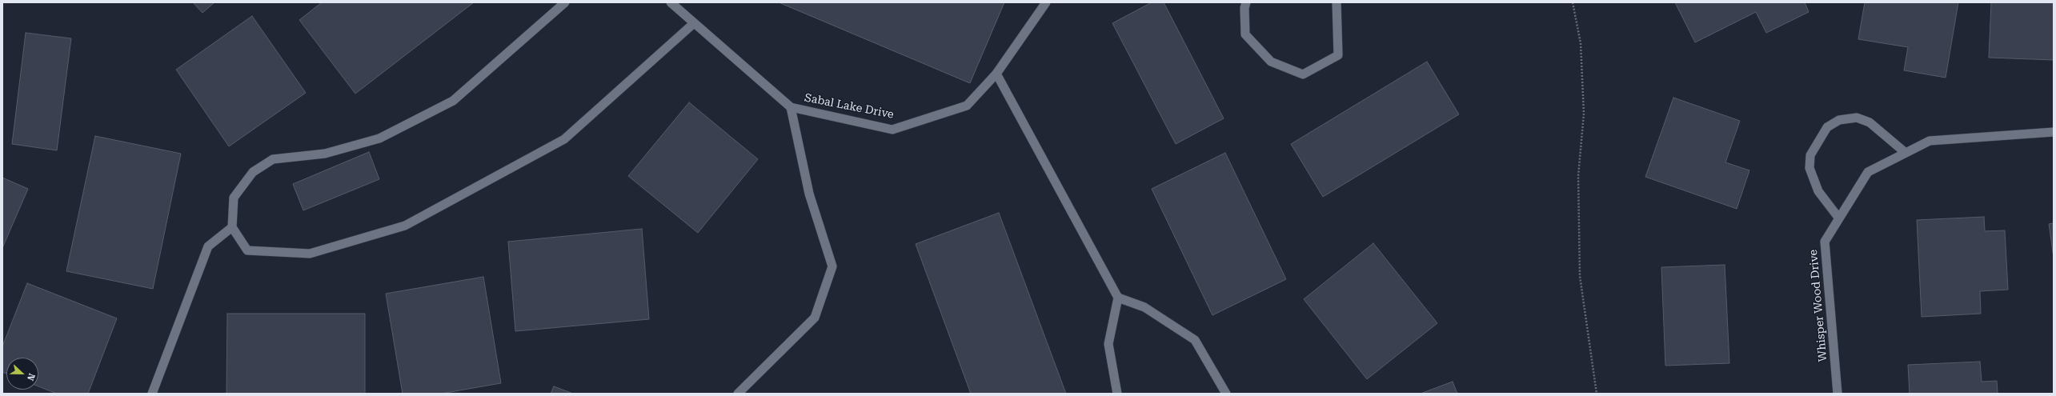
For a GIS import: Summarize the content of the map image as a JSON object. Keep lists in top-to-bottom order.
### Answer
{
  "streets": {
    "street": ["Sabal Lake Drive", "Whisper Wood Drive"]
  },
  "north": "right"
}
